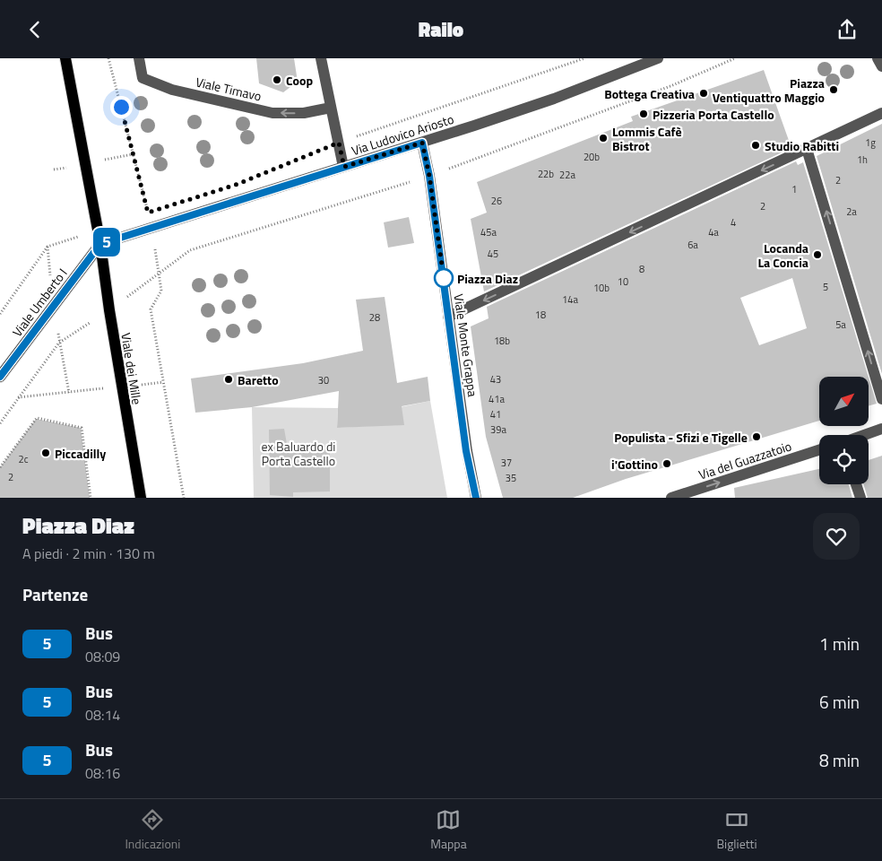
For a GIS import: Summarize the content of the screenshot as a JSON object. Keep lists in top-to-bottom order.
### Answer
{
  "streets": {
    "main road": ["Viale Umberto I", "Viale dei Mille"],
    "street": [
      "Viale Timavo",
      "Via Ludovico Ariosto",
      "Viale Monte Grappa",
      "Via del Guazzatoio"
    ]
  },
  "crossings": [
    ["Via Ludovico Ariosto", "Viale Umberto I"],
    ["Via Ludovico Ariosto", "Viale Monte Grappa"],
    ["Via Ludovico Ariosto", "Viale dei Mille"],
    ["Viale Umberto I", "Viale dei Mille"]
  ],
  "one_way": ["Viale Timavo", "Via del Guazzatoio"],
  "parks": ["ex Baluardo di Porta Castello"],
  "places": [
    "Coop",
    "Piazza Ventiquattro Maggio",
    "Bottega Creativa",
    "Pizzeria Porta Castello",
    "Lommis Cafè Bistrot",
    "Studio Rabitti",
    "Locanda La Concia",
    "Piazza Diaz",
    "Baretto",
    "Populista - Sfizi e Tigelle",
    "Piccadilly",
    "i'Gottino"
  ],
  "lines": ["bus line 5"],
  "house_numbers": [
    "1g",
    "20b",
    "1h",
    "22b",
    "22a",
    "2",
    "1",
    "26",
    "2",
    "2a",
    "4",
    "45a",
    "4a",
    "6a",
    "45",
    "8",
    "10",
    "5",
    "10b",
    "14a",
    "18",
    "28",
    "5a",
    "18b",
    "43",
    "30",
    "41a",
    "41",
    "39a",
    "2c",
    "37",
    "2",
    "35"
  ],
  "north": "top right",
  "page": {
    "header": "Railo",
    "on_map": "5",
    "heading": [
      ["Piazza Diaz", "A piedi · 2 min · 130 m"],
      "Partenze"
    ],
    "list": [
      {
        "mark": "5",
        "name": "Bus",
        "note": "08:09",
        "value": "1 min"
      },
      {
        "mark": "5",
        "name": "Bus",
        "note": "08:14",
        "value": "6 min"
      },
      {
        "mark": "5",
        "name": "Bus",
        "note": "08:16",
        "value": "8 min"
      }
    ],
    "tabs": ["Indicazioni", "Mappa", "Biglietti"]
  }
}
